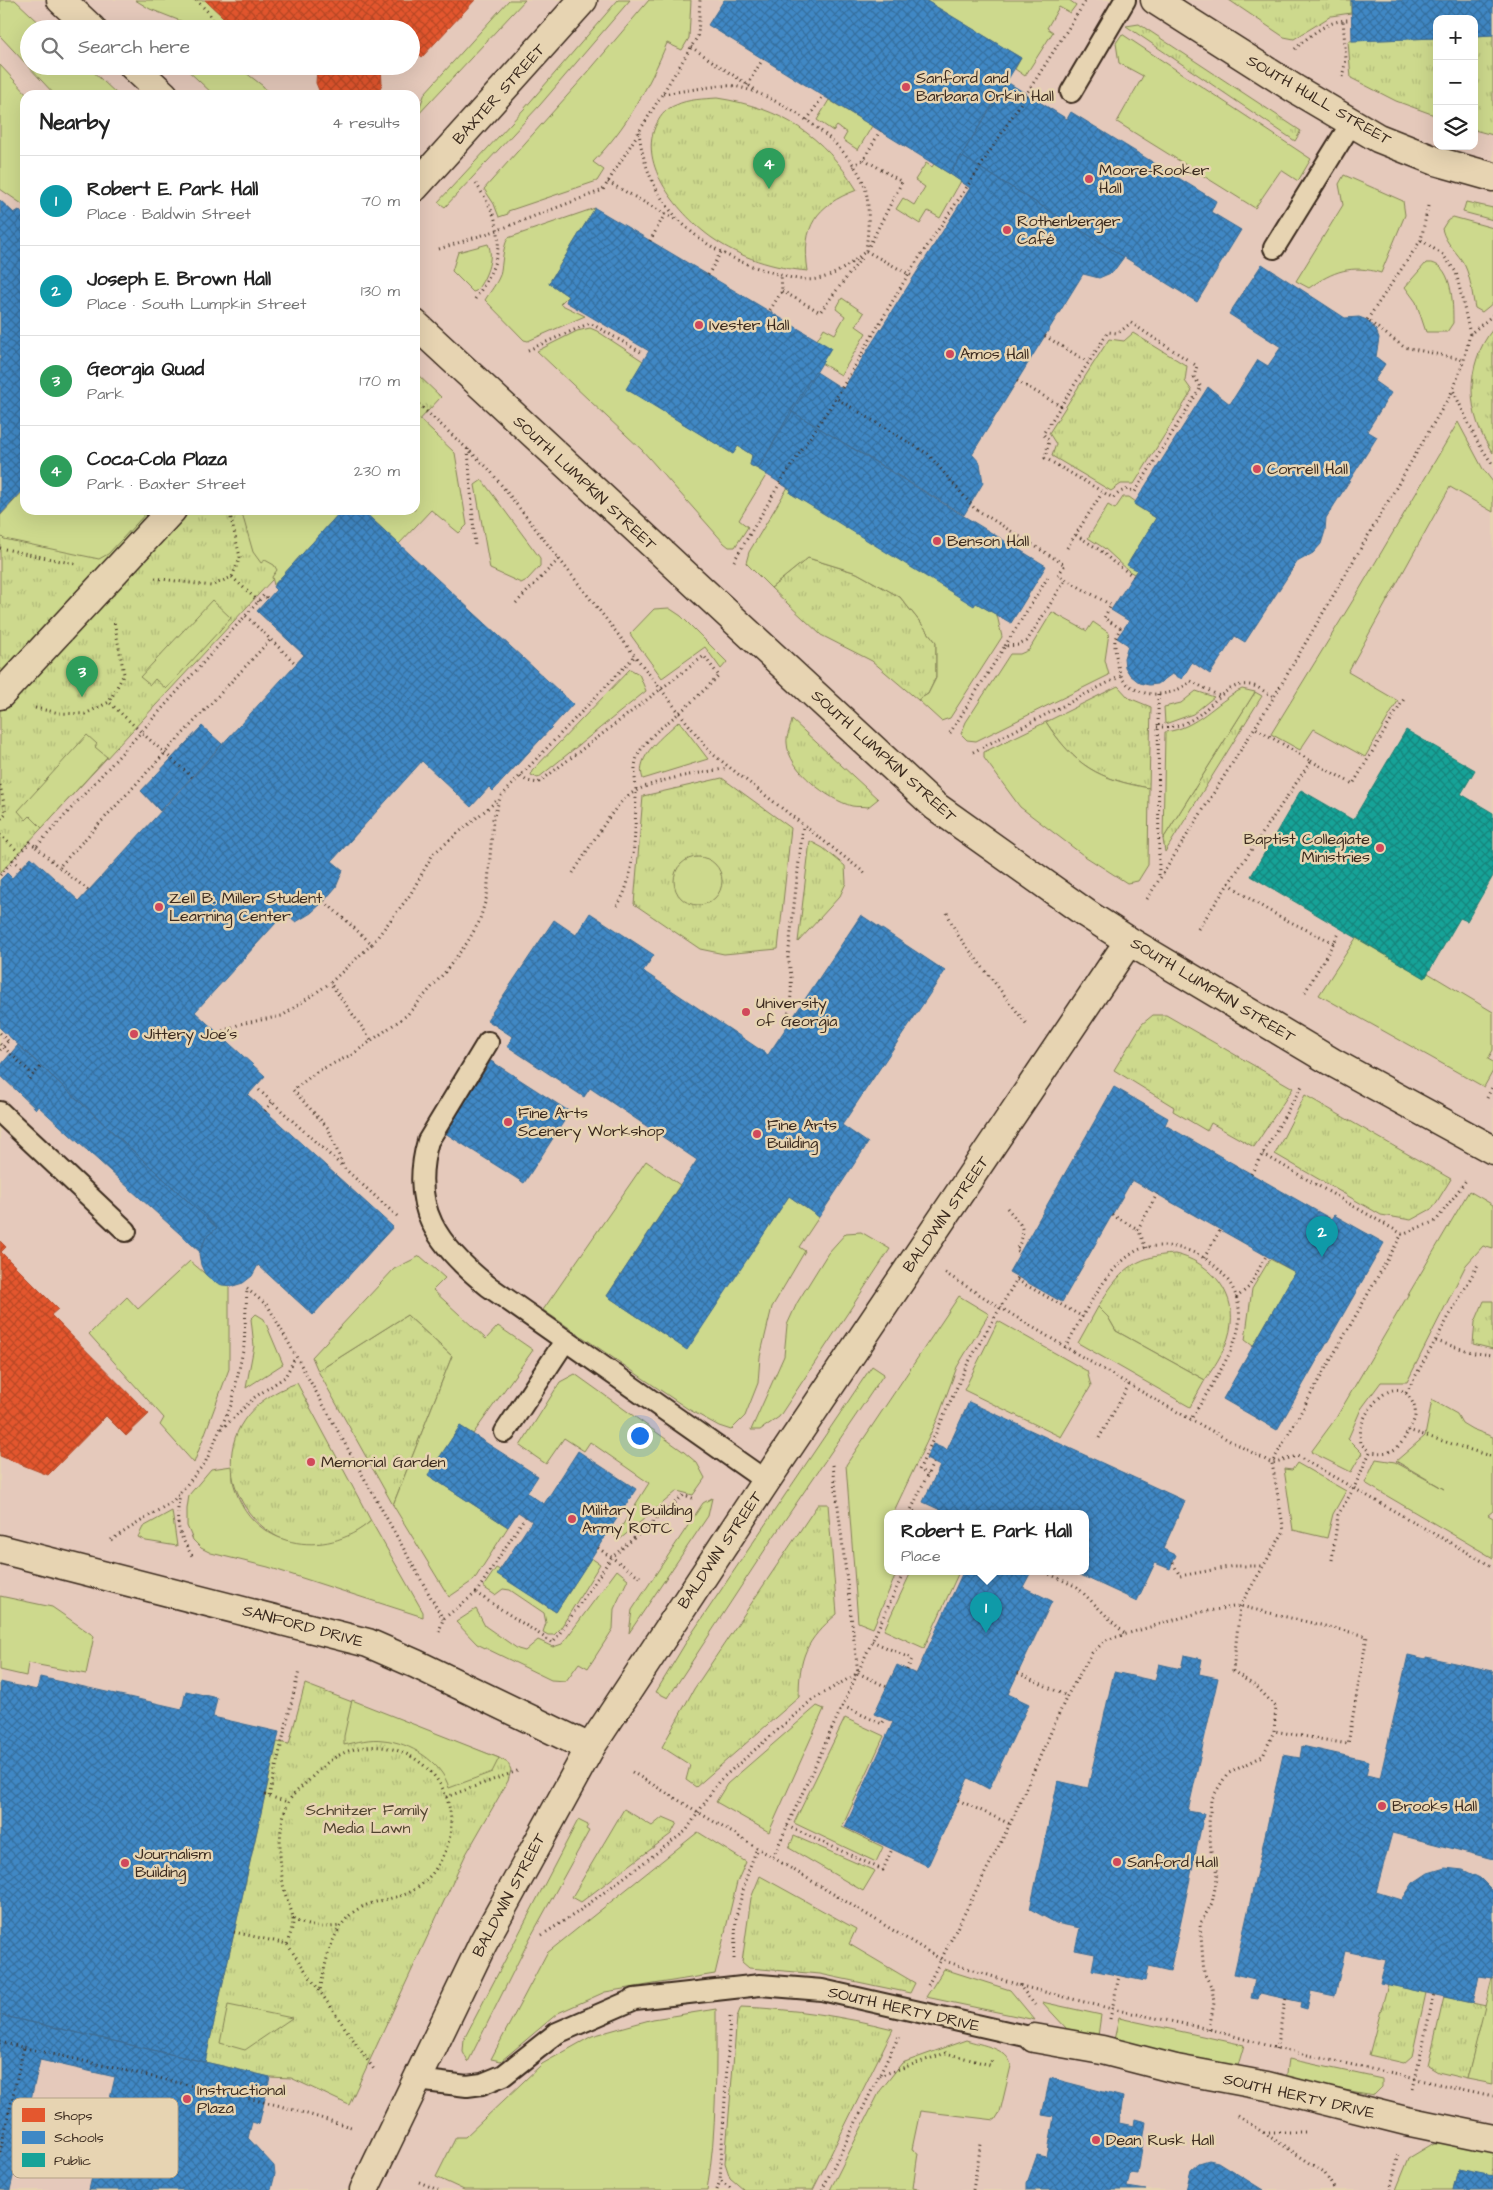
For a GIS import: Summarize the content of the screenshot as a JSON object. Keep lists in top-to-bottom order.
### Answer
{
  "streets": {
    "street": [
      "BAXTER STREET",
      "SOUTH HULL STREET",
      "SOUTH LUMPKIN STREET",
      "BALDWIN STREET",
      "SANFORD DRIVE",
      "SOUTH HERTY DRIVE"
    ]
  },
  "crossings": [
    ["SOUTH LUMPKIN STREET", "BALDWIN STREET"],
    ["BALDWIN STREET", "SANFORD DRIVE"],
    ["BALDWIN STREET", "SOUTH HERTY DRIVE"]
  ],
  "parks": ["Schnitzer Family Media Lawn"],
  "places": [
    "Sanford and Barbara Orkin Hall",
    "Moore-Rooker Hall",
    "Rothenberger Café",
    "Ivester Hall",
    "Amos Hall",
    "Correll Hall",
    "Benson Hall",
    "Baptist Collegiate Ministries",
    "Zell B. Miller Student Learning Center",
    "University of Georgia",
    "Jittery Joe's",
    "Fine Arts Scenery Workshop",
    "Fine Arts Building",
    "Memorial Garden",
    "Military Building Army ROTC",
    "Brooks Hall",
    "Sanford Hall",
    "Journalism Building",
    "Instructional Plaza",
    "Dean Rusk Hall"
  ],
  "legend": ["Shops", "Schools", "Public"],
  "page": {
    "map_buttons": ["+", "−"],
    "search": "Search here",
    "heading": ["Nearby", "4 results"],
    "pins": [
      "4",
      "3",
      "2",
      "1"
    ],
    "list": [
      {
        "mark": "1",
        "name": "Robert E. Park Hall",
        "note": "Place · Baldwin Street",
        "value": "70 m"
      },
      {
        "mark": "2",
        "name": "Joseph E. Brown Hall",
        "note": "Place · South Lumpkin Street",
        "value": "130 m"
      },
      {
        "mark": "3",
        "name": "Georgia Quad",
        "note": "Park",
        "value": "170 m"
      },
      {
        "mark": "4",
        "name": "Coca-Cola Plaza",
        "note": "Park · Baxter Street",
        "value": "230 m"
      }
    ],
    "popup": ["Robert E. Park Hall", "Place"]
  }
}
